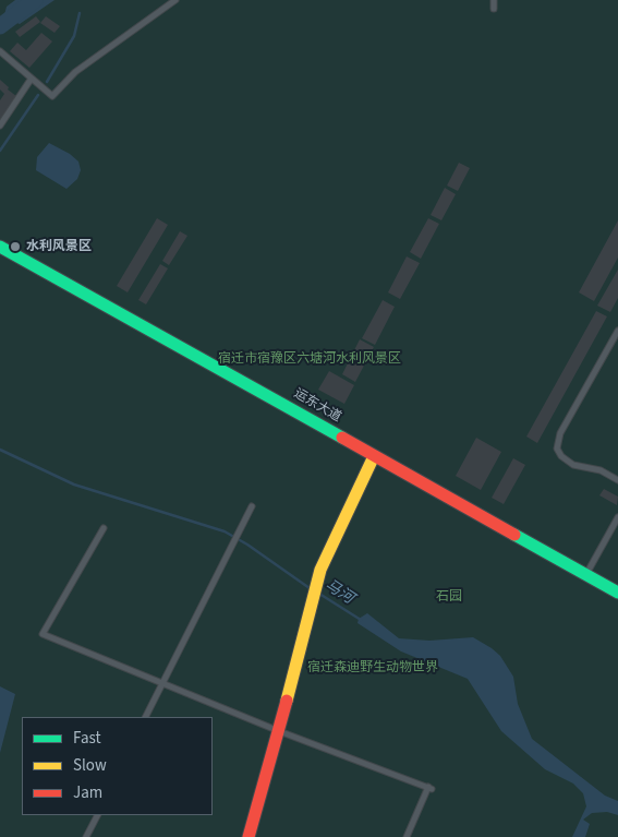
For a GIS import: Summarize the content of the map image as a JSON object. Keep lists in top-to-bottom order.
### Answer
{
  "streets": {
    "main road": ["运东大道"]
  },
  "water": ["马河"],
  "parks": ["宿迁市宿豫区六塘河水利风景区", "石园", "宿迁森迪野生动物世界"],
  "places": ["水利风景区"],
  "legend": ["Fast", "Slow", "Jam"]
}
